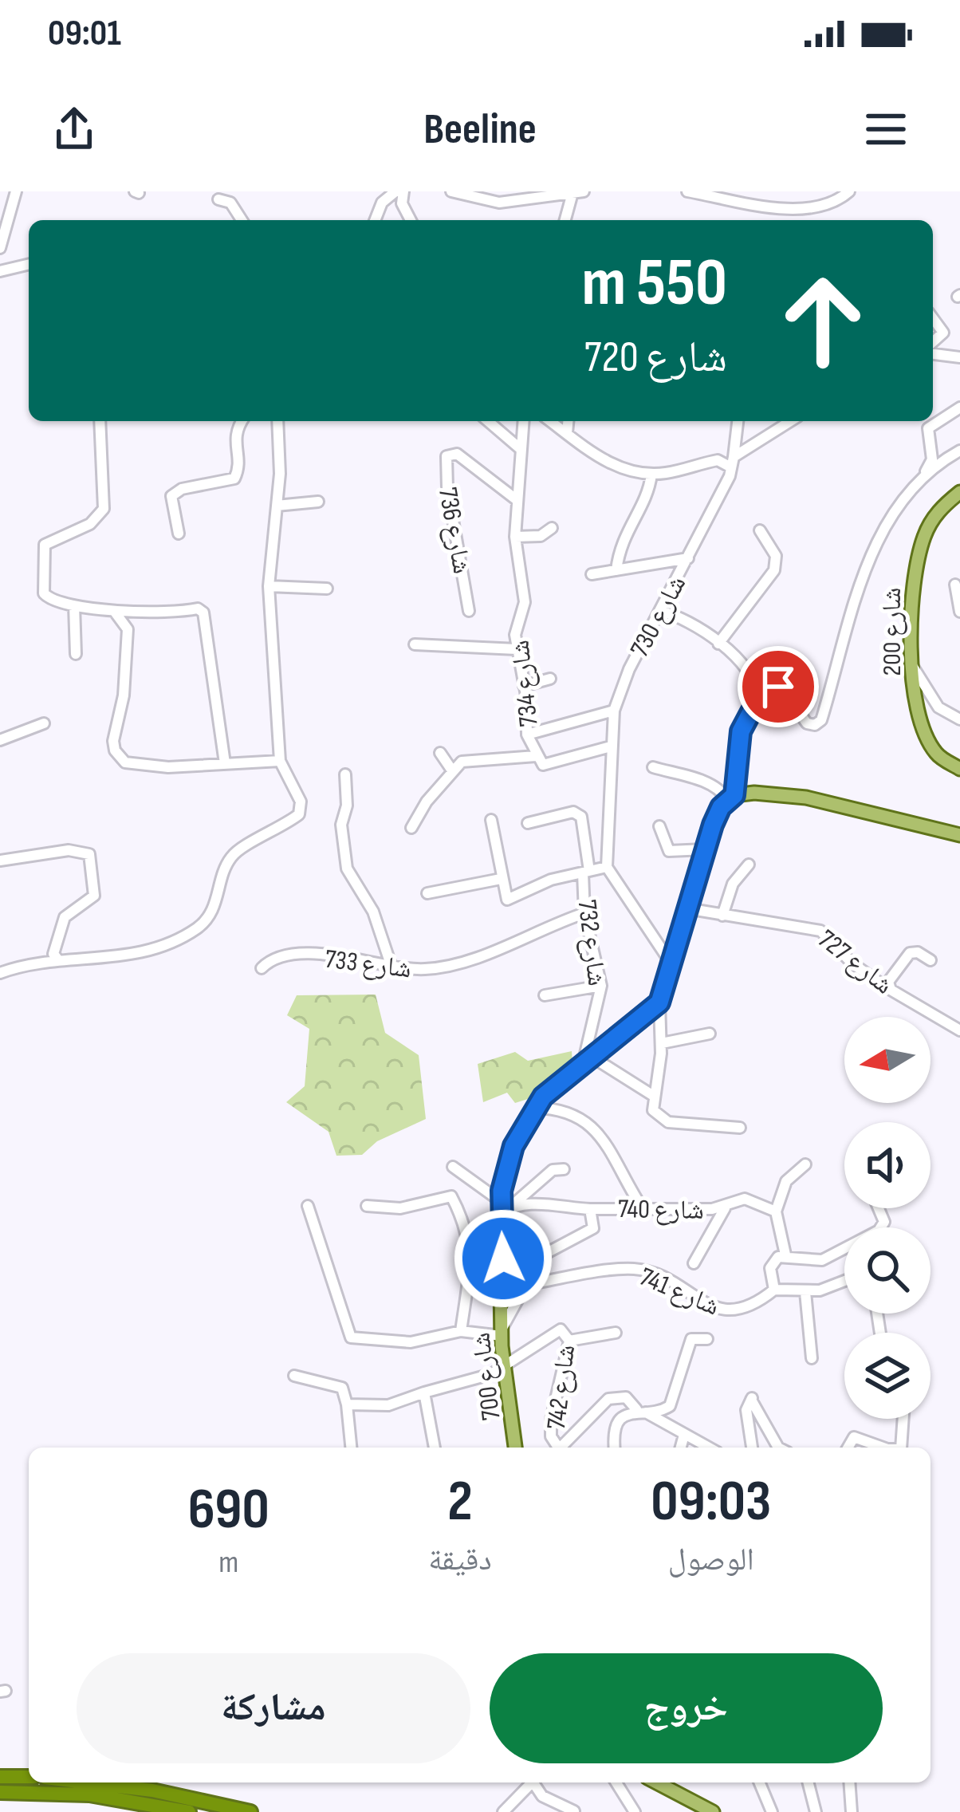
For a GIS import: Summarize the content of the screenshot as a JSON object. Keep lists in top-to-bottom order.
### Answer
{
  "streets": {
    "main road": ["شارع 200", "شارع 700"],
    "street": [
      "شارع 736",
      "شارع 730",
      "شارع 734",
      "شارع 732",
      "شارع 727",
      "شارع 733",
      "شارع 740",
      "شارع 741",
      "شارع 742"
    ]
  },
  "crossings": [
    ["شارع 736", "شارع 734"],
    ["شارع 730", "شارع 734"],
    ["شارع 732", "شارع 733"],
    ["شارع 732", "شارع 700"],
    ["شارع 740", "شارع 741"],
    ["شارع 740", "شارع 700"],
    ["شارع 700", "شارع 742"]
  ],
  "north": "left",
  "page": {
    "status": "09:01",
    "header": "Beeline",
    "turn": ["550 m", "شارع 720"],
    "eta": [
      "09:03",
      "الوصول",
      "2",
      "دقيقة",
      "690",
      "m"
    ],
    "buttons": ["خروج", "مشاركة"]
  }
}
